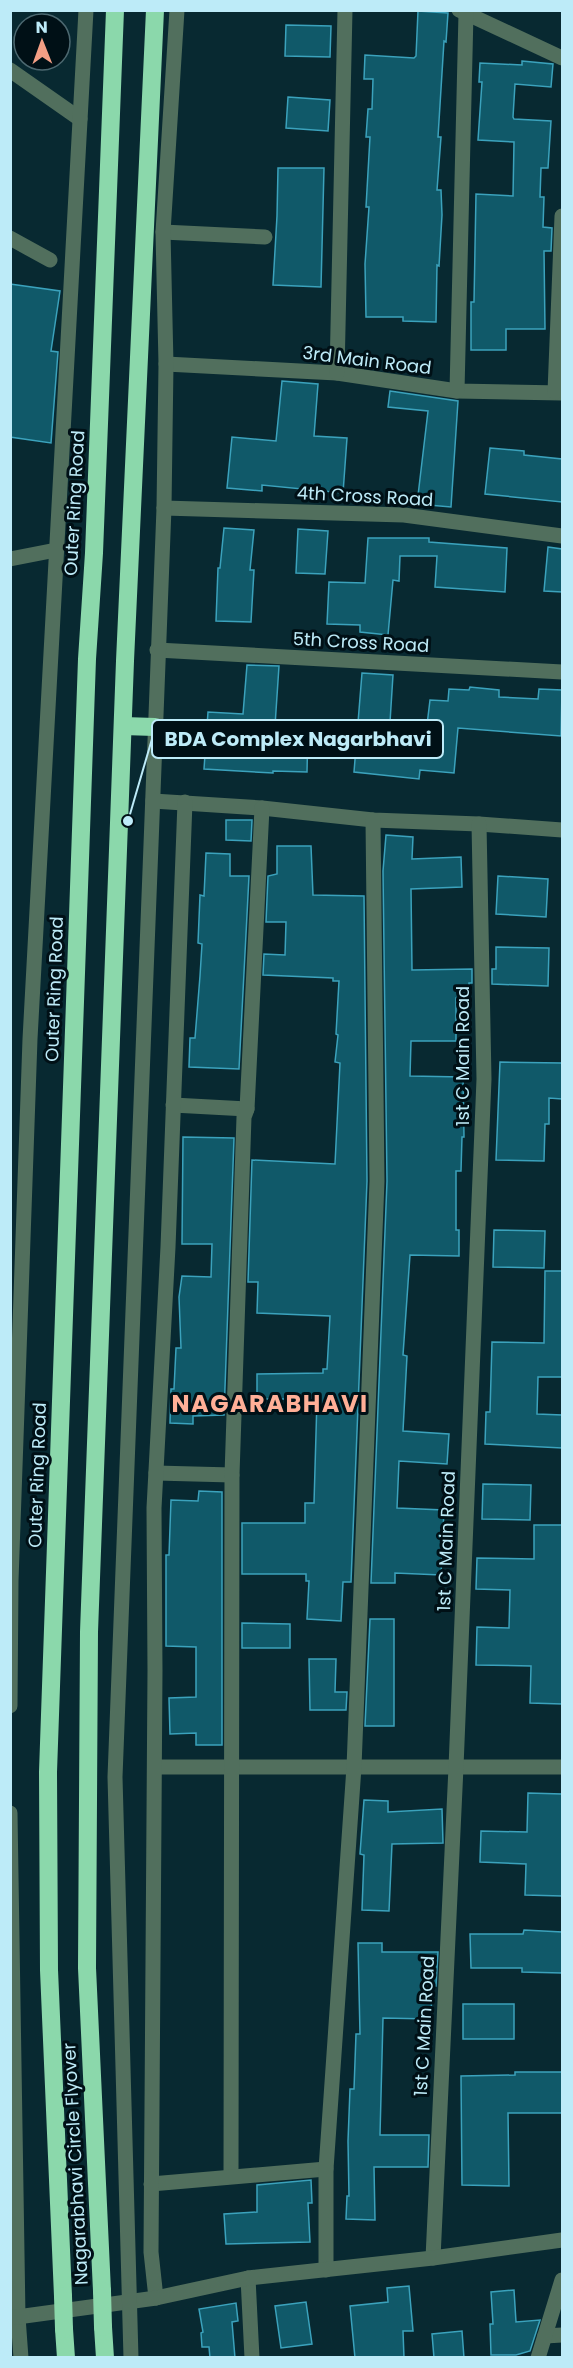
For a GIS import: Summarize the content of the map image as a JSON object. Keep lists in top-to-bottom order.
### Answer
{
  "streets": {
    "highway": ["Outer Ring Road", "Nagarabhavi Circle Flyover"],
    "street": [
      "3rd Main Road",
      "4th Cross Road",
      "5th Cross Road",
      "1st C Main Road"
    ]
  },
  "crossings": [
    ["Outer Ring Road", "Nagarabhavi Circle Flyover"]
  ],
  "districts": ["NAGARABHAVI"],
  "places": ["BDA Complex Nagarbhavi"],
  "north": "top"
}
